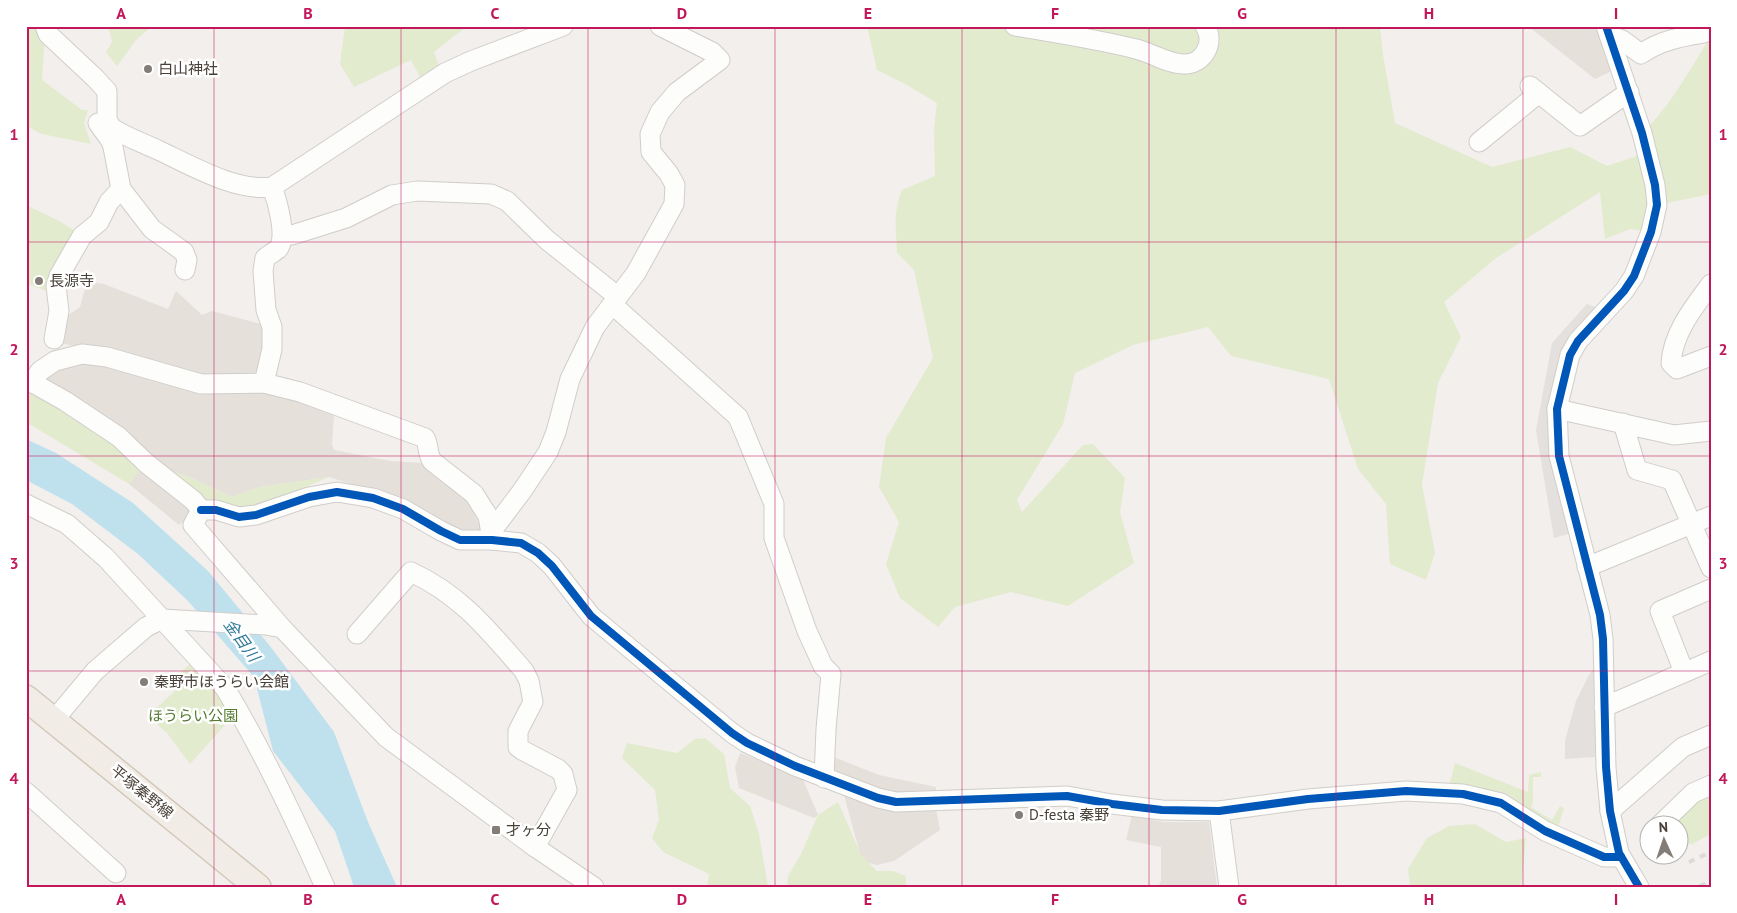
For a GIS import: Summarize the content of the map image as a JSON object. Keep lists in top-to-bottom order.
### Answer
{
  "streets": {
    "main road": ["平塚秦野線"]
  },
  "water": ["金目川"],
  "parks": ["ほうらい公園"],
  "places": {
    "other": [
      "白山神社",
      "長源寺",
      "秦野市ほうらい会館",
      "D-festa 秦野"
    ],
    "transit": ["才ヶ分"]
  },
  "north": "top",
  "grid": {
    "columns": [
      "A",
      "B",
      "C",
      "D",
      "E",
      "F",
      "G",
      "H",
      "I"
    ],
    "rows": [
      "1",
      "2",
      "3",
      "4"
    ]
  }
}
